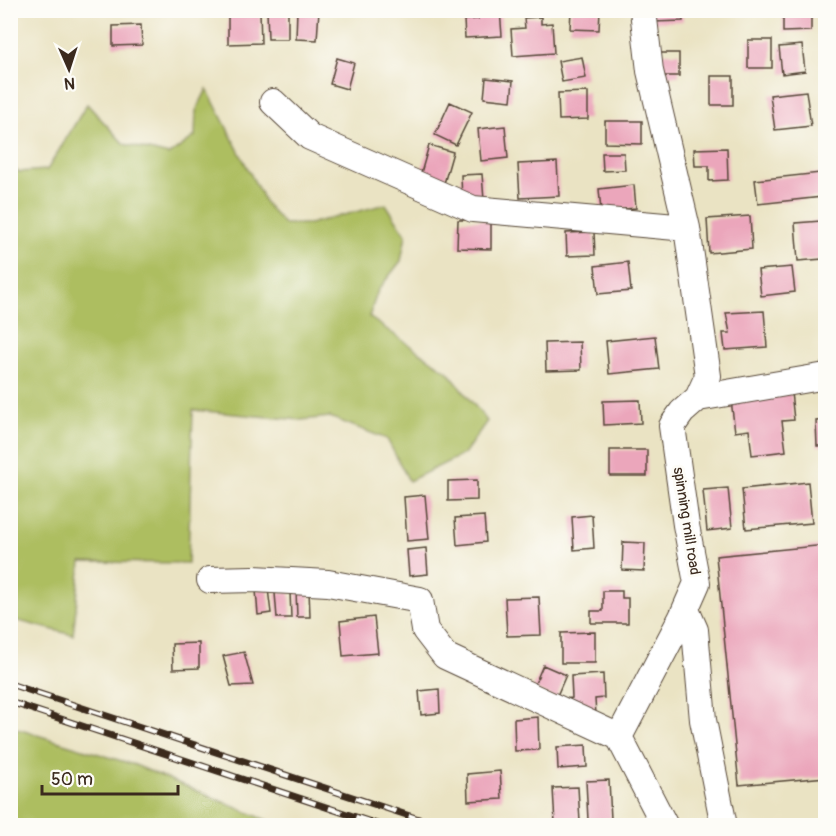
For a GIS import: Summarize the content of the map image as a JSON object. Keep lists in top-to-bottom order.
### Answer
{
  "streets": {
    "street": ["spinning mill road"]
  },
  "scale_bar": "50 m",
  "north": "bottom"
}
